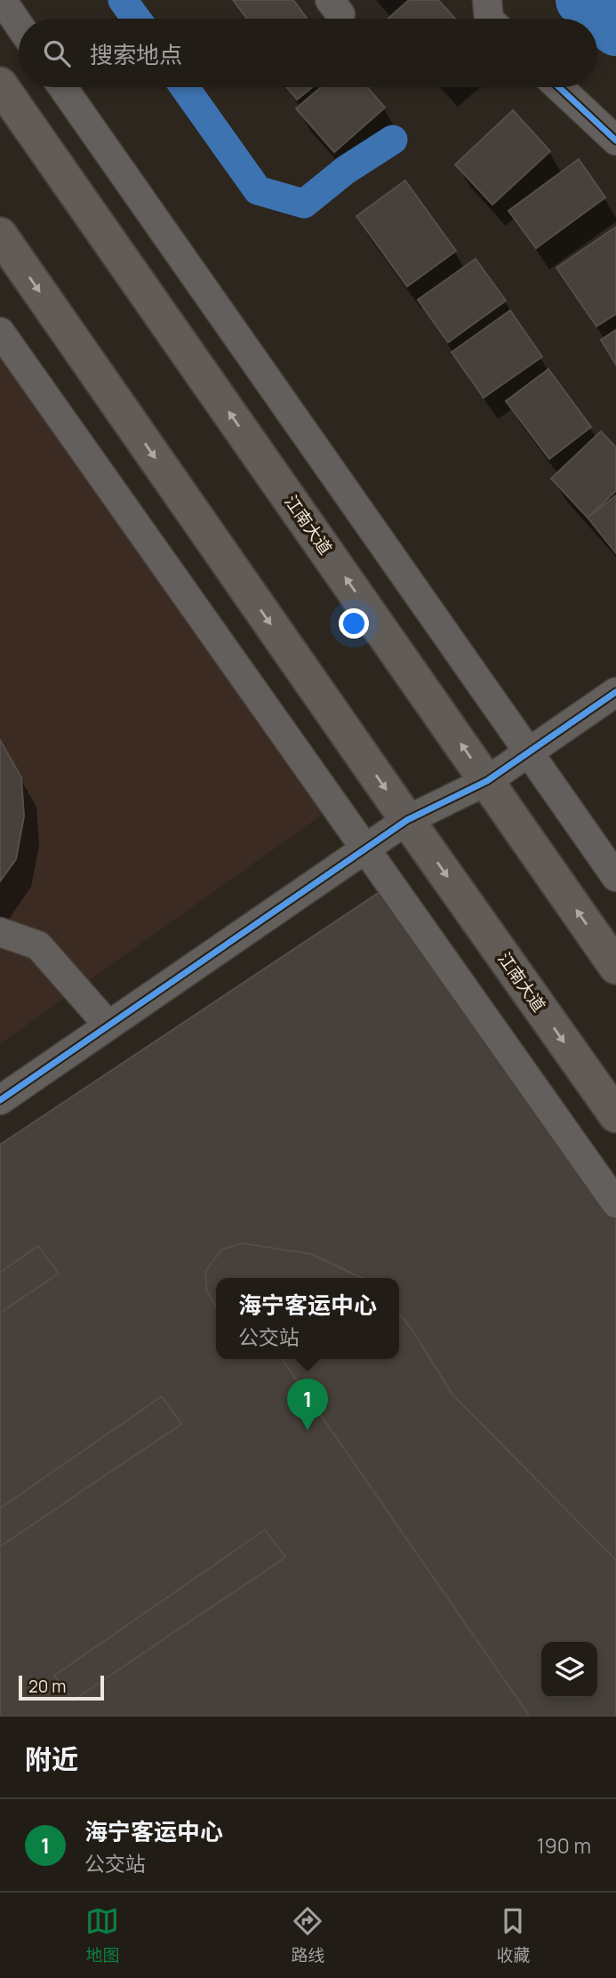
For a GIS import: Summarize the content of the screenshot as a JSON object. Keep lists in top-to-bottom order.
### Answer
{
  "streets": {
    "highway": ["江南大道"]
  },
  "scale_bar": "20 m",
  "page": {
    "search": "搜索地点",
    "popup": ["海宁客运中心", "公交站"],
    "pins": "1",
    "scale": "20 m",
    "heading": "附近",
    "list": [
      {
        "mark": "1",
        "name": "海宁客运中心",
        "note": "公交站",
        "value": "190 m"
      }
    ],
    "nav": ["地图", "路线", "收藏"]
  }
}
